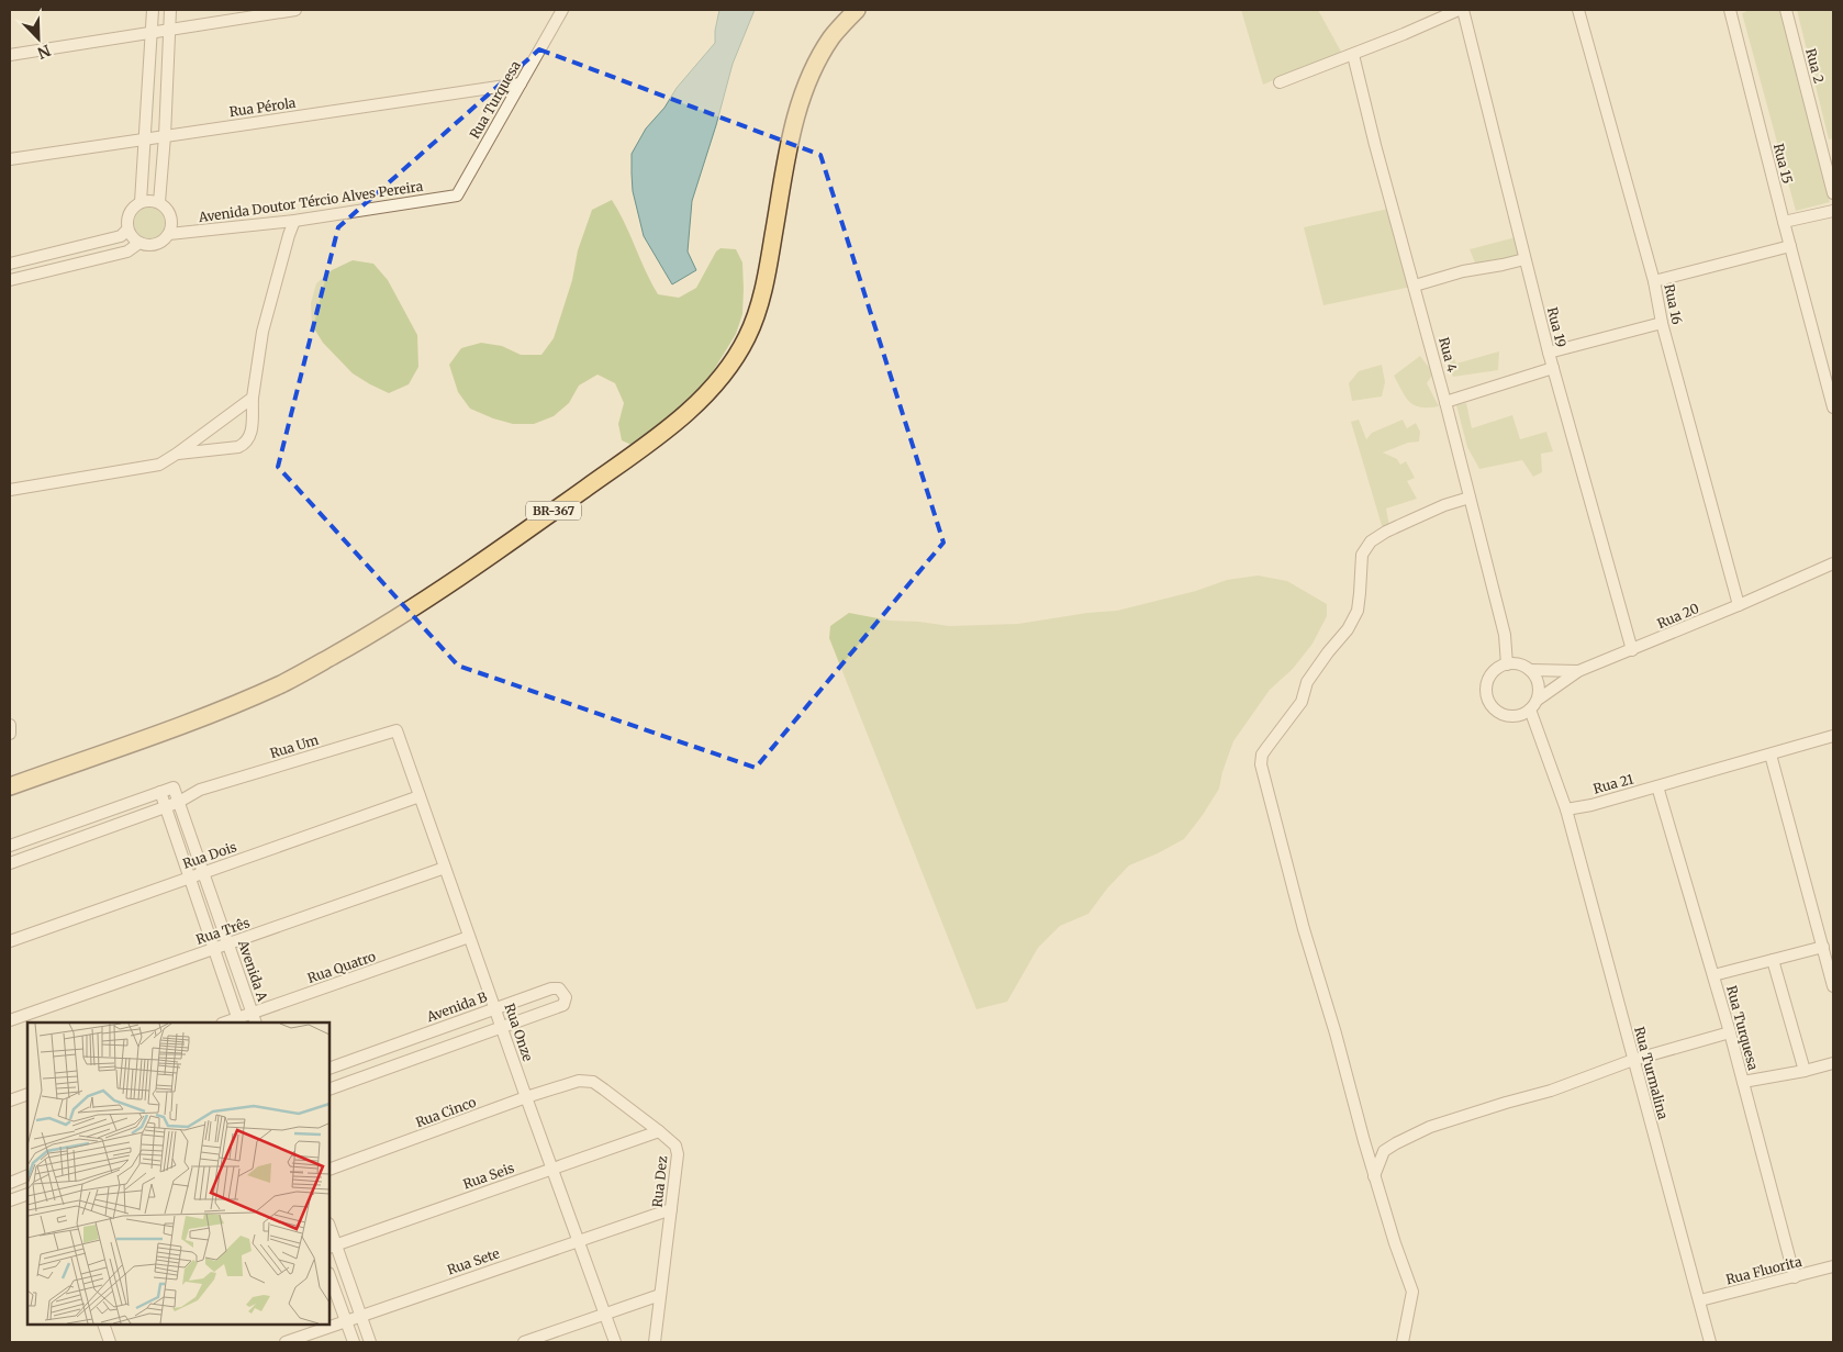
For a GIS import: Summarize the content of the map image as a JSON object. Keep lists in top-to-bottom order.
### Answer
{
  "streets": {
    "main road": ["BR-367"],
    "street": [
      "Rua 2",
      "Rua Turquesa",
      "Rua Pérola",
      "Rua 15",
      "Avenida Doutor Tércio Alves Pereira",
      "Rua 16",
      "Rua 19",
      "Rua 4",
      "Rua 20",
      "Rua Um",
      "Rua 21",
      "Rua Dois",
      "Rua Três",
      "Rua Quatro",
      "Avenida A",
      "Avenida B",
      "Rua Onze",
      "Rua Turmalina",
      "Rua Cinco",
      "Rua Seis",
      "Rua Dez",
      "Rua Sete",
      "Rua Fluorita"
    ]
  },
  "crossings": [
    ["Rua Turquesa", "Rua Pérola"],
    ["Rua Turquesa", "Avenida Doutor Tércio Alves Pereira"],
    ["Rua Turquesa", "Rua 21"],
    ["Rua Turquesa", "Rua Fluorita"],
    ["Rua 16", "Rua 20"],
    ["Rua 19", "Rua 20"],
    ["Rua 4", "Rua 20"],
    ["Rua Um", "Avenida A"],
    ["Rua Um", "Rua Onze"],
    ["Rua 21", "Rua Turmalina"],
    ["Rua Dois", "Avenida A"],
    ["Rua Dois", "Rua Onze"],
    ["Rua Três", "Avenida A"],
    ["Rua Três", "Rua Onze"],
    ["Rua Quatro", "Avenida A"],
    ["Rua Quatro", "Rua Onze"],
    ["Avenida B", "Rua Onze"],
    ["Rua Onze", "Rua Cinco"],
    ["Rua Onze", "Rua Seis"],
    ["Rua Onze", "Rua Sete"],
    ["Rua Turmalina", "Rua Fluorita"],
    ["Rua Cinco", "Rua Dez"],
    ["Rua Seis", "Rua Dez"],
    ["Rua Dez", "Rua Sete"]
  ],
  "north": "bottom right"
}
